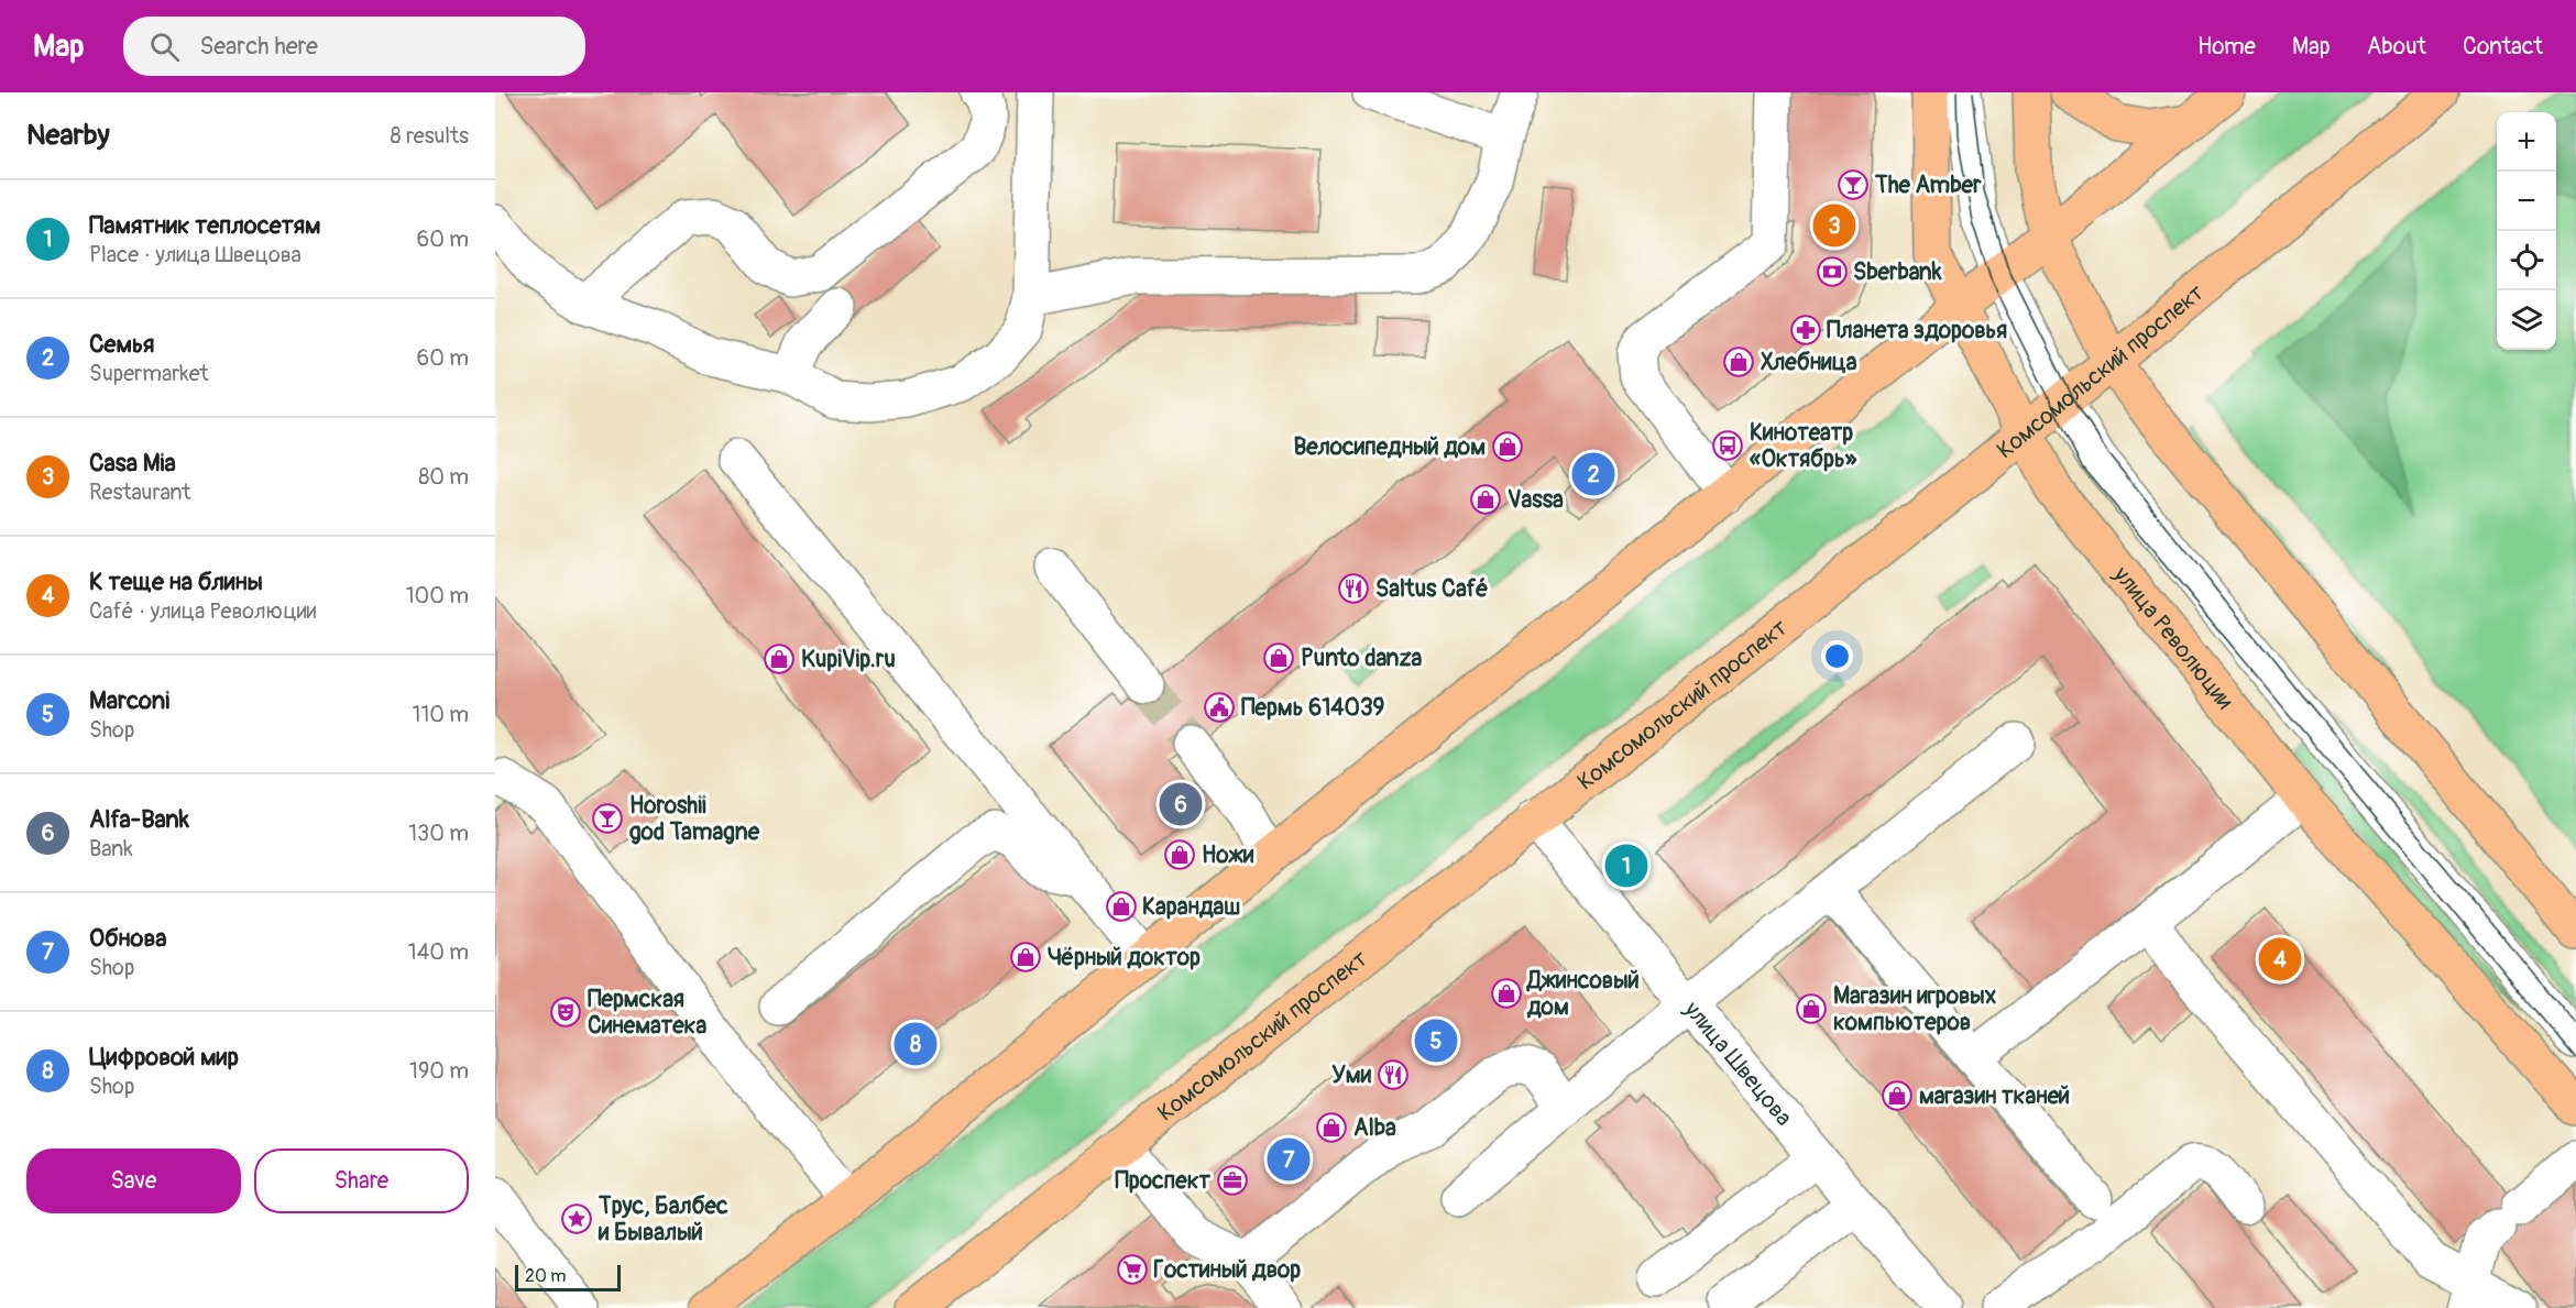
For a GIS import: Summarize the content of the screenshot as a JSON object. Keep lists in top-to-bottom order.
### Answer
{
  "streets": {
    "main road": ["Комсомольский проспект", "улица Революции"],
    "street": ["улица Швецова"]
  },
  "crossings": [
    ["Комсомольский проспект", "улица Революции"],
    ["Комсомольский проспект", "улица Швецова"]
  ],
  "places": {
    "bar": ["The Amber", "Horoshii god Tamagne"],
    "bank": ["Sberbank"],
    "pharmacy": ["Планета здоровья"],
    "shop": [
      "Хлебница",
      "Велосипедный дом",
      "Vassa",
      "Punto danza",
      "KupiVip.ru",
      "Ножи",
      "Карандаш",
      "Чёрный доктор",
      "Джинсовый дом",
      "Магазин игровых компьютеров",
      "магазин тканей",
      "Alba"
    ],
    "bus stop": ["Кинотеатр «Октябрь»"],
    "restaurant": ["Saltus Café", "Уми"],
    "public building": ["Пермь 614039"],
    "theatre": ["Пермская Синематека"],
    "office": ["Проспект"],
    "place": ["Трус, Балбес и Бывалый"],
    "supermarket": ["Гостиный двор"]
  },
  "scale_bar": "20 m",
  "page": {
    "header": "Map",
    "search": "Search here",
    "nav": [
      "Home",
      "Map",
      "About",
      "Contact"
    ],
    "heading": ["Nearby", "8 results"],
    "map_buttons": ["+", "−"],
    "list": [
      {
        "mark": "1",
        "name": "Памятник теплосетям",
        "note": "Place · улица Швецова",
        "value": "60 m"
      },
      {
        "mark": "2",
        "name": "Семья",
        "note": "Supermarket",
        "value": "60 m"
      },
      {
        "mark": "3",
        "name": "Casa Mia",
        "note": "Restaurant",
        "value": "80 m"
      },
      {
        "mark": "4",
        "name": "К теще на блины",
        "note": "Café · улица Революции",
        "value": "100 m"
      },
      {
        "mark": "5",
        "name": "Marconi",
        "note": "Shop",
        "value": "110 m"
      },
      {
        "mark": "6",
        "name": "Alfa-Bank",
        "note": "Bank",
        "value": "130 m"
      },
      {
        "mark": "7",
        "name": "Обнова",
        "note": "Shop",
        "value": "140 m"
      },
      {
        "mark": "8",
        "name": "Цифровой мир",
        "note": "Shop",
        "value": "190 m"
      }
    ],
    "pins": [
      "3",
      "2",
      "6",
      "1",
      "4",
      "5",
      "8",
      "7"
    ],
    "buttons": ["Save", "Share"],
    "scale": "20 m"
  }
}
